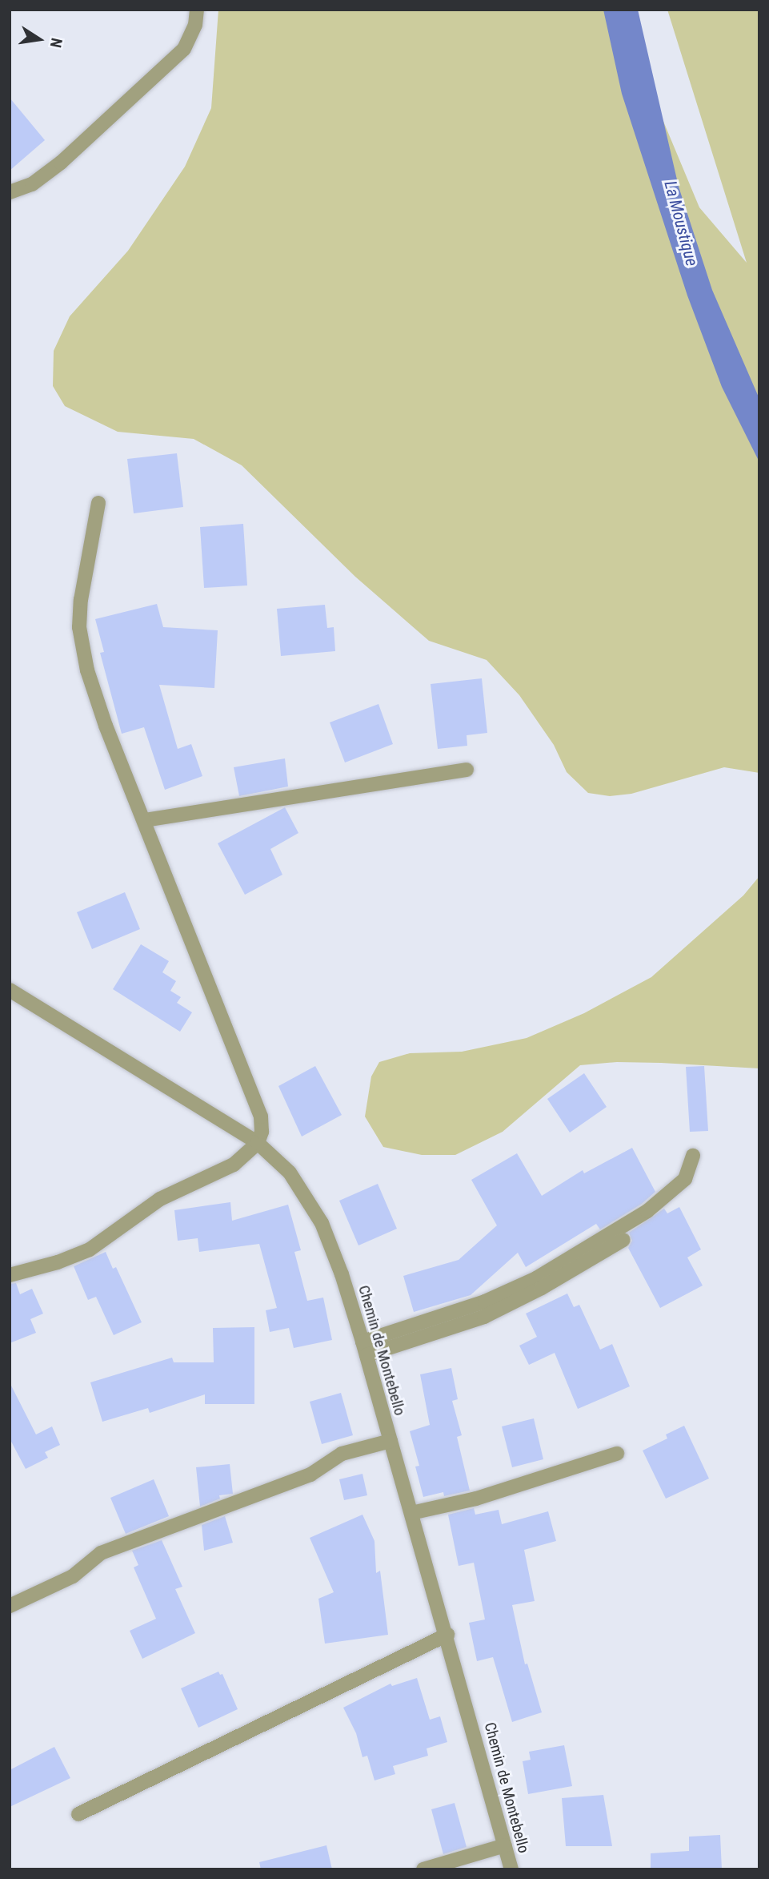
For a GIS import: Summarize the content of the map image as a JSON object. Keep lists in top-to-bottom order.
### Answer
{
  "streets": {
    "street": ["Chemin de Montebello"]
  },
  "water": ["La Moustique"],
  "north": "right"
}
